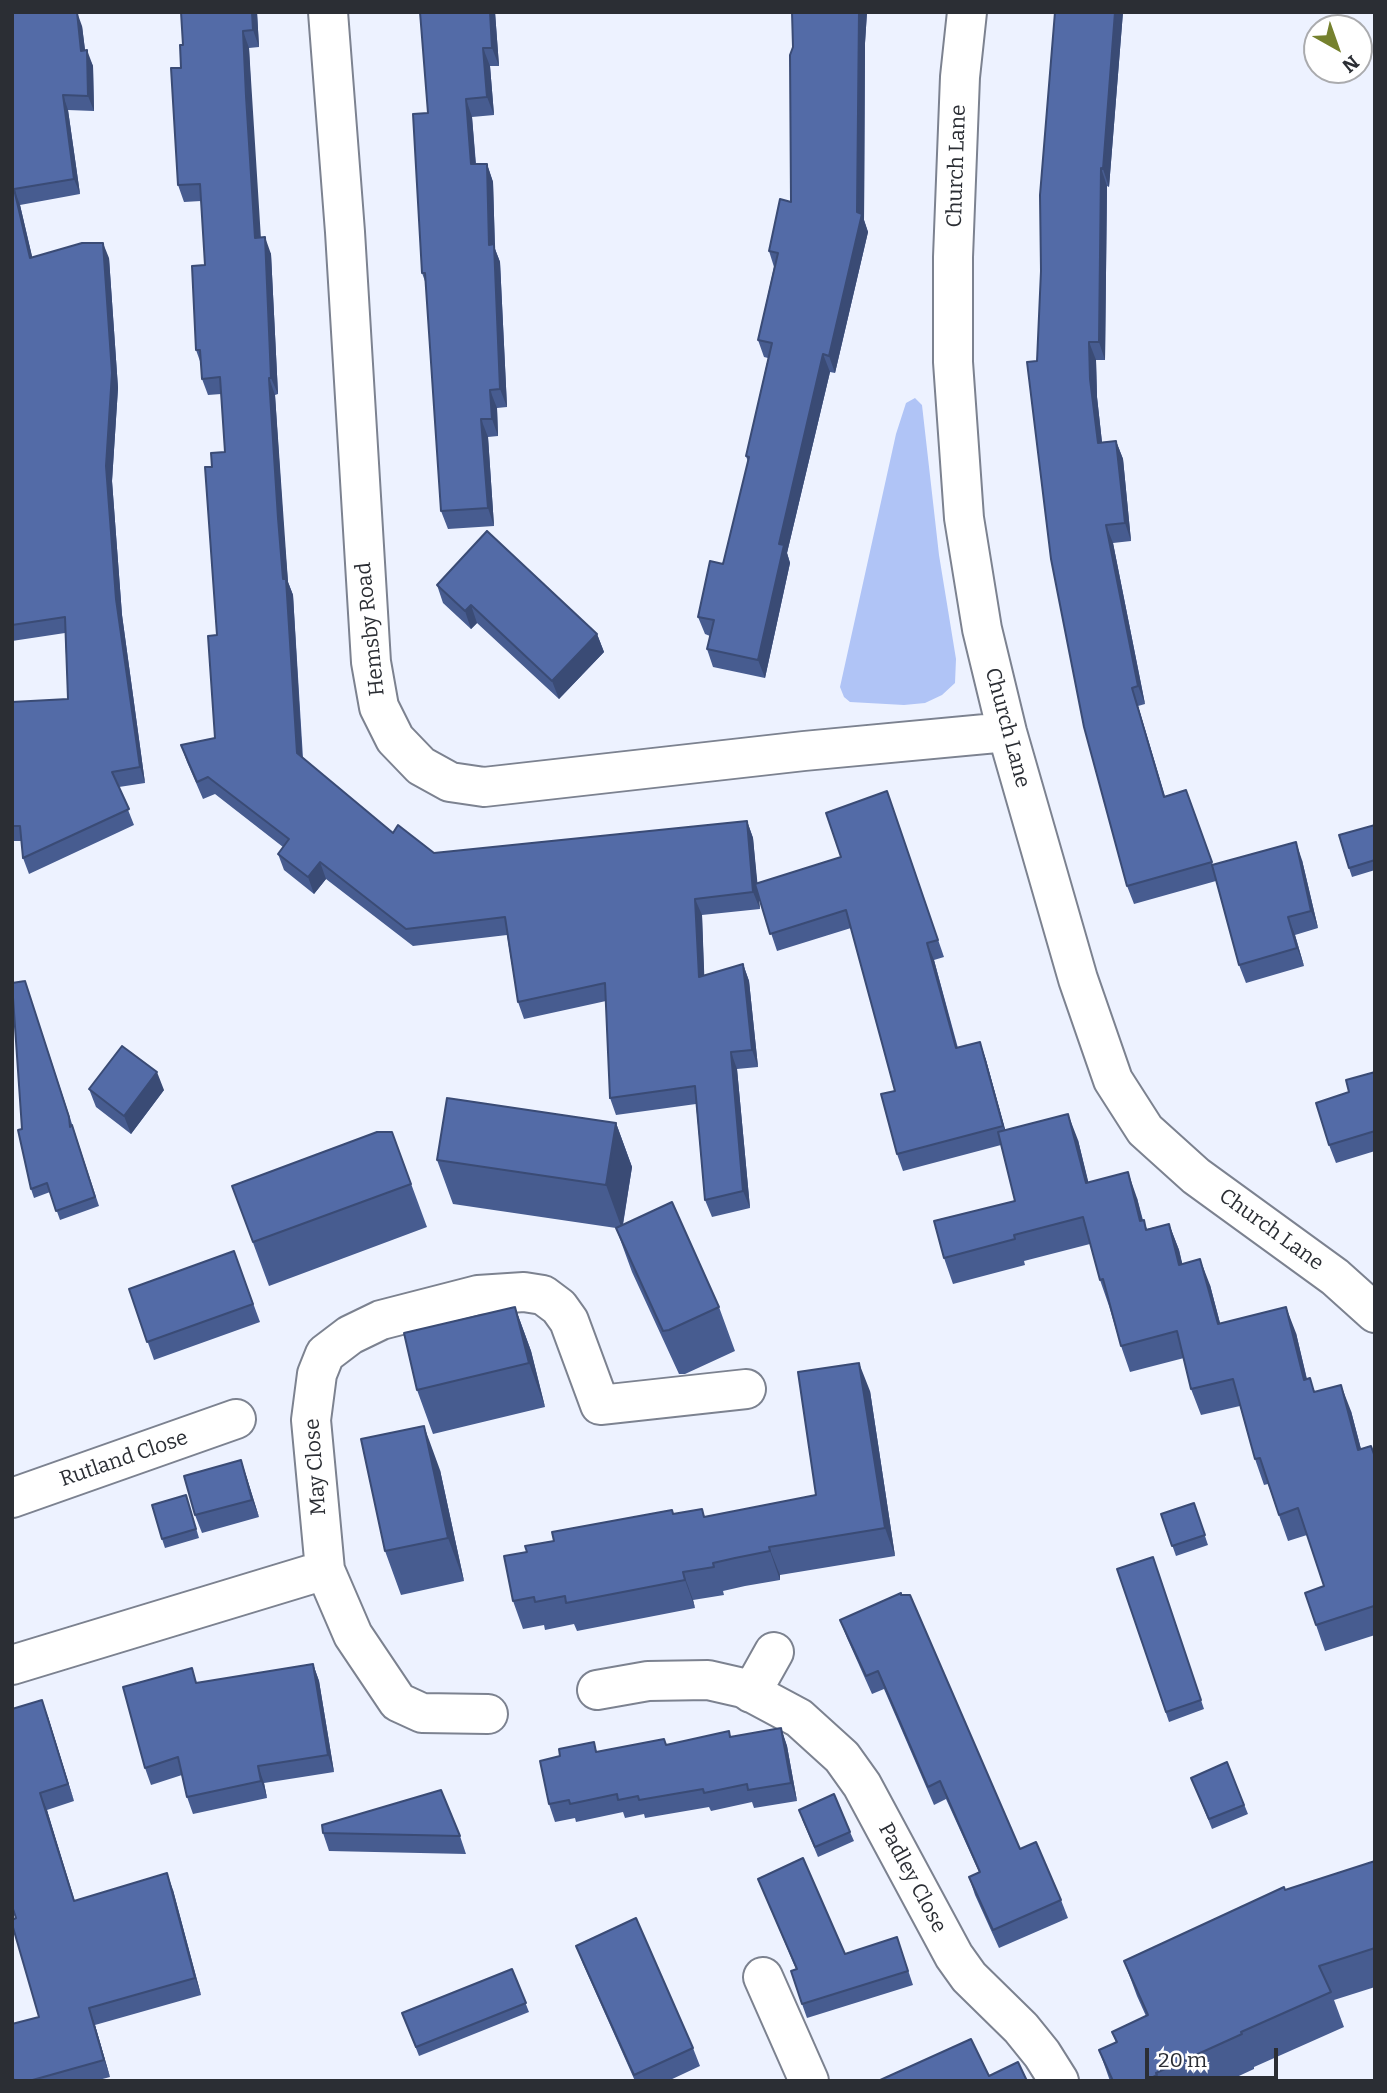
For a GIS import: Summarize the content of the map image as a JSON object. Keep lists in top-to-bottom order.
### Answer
{
  "streets": {
    "street": [
      "Church Lane",
      "Hemsby Road",
      "Rutland Close",
      "May Close",
      "Padley Close"
    ]
  },
  "crossings": [
    ["Church Lane", "Hemsby Road"]
  ],
  "scale_bar": "20 m",
  "north": "bottom right"
}
